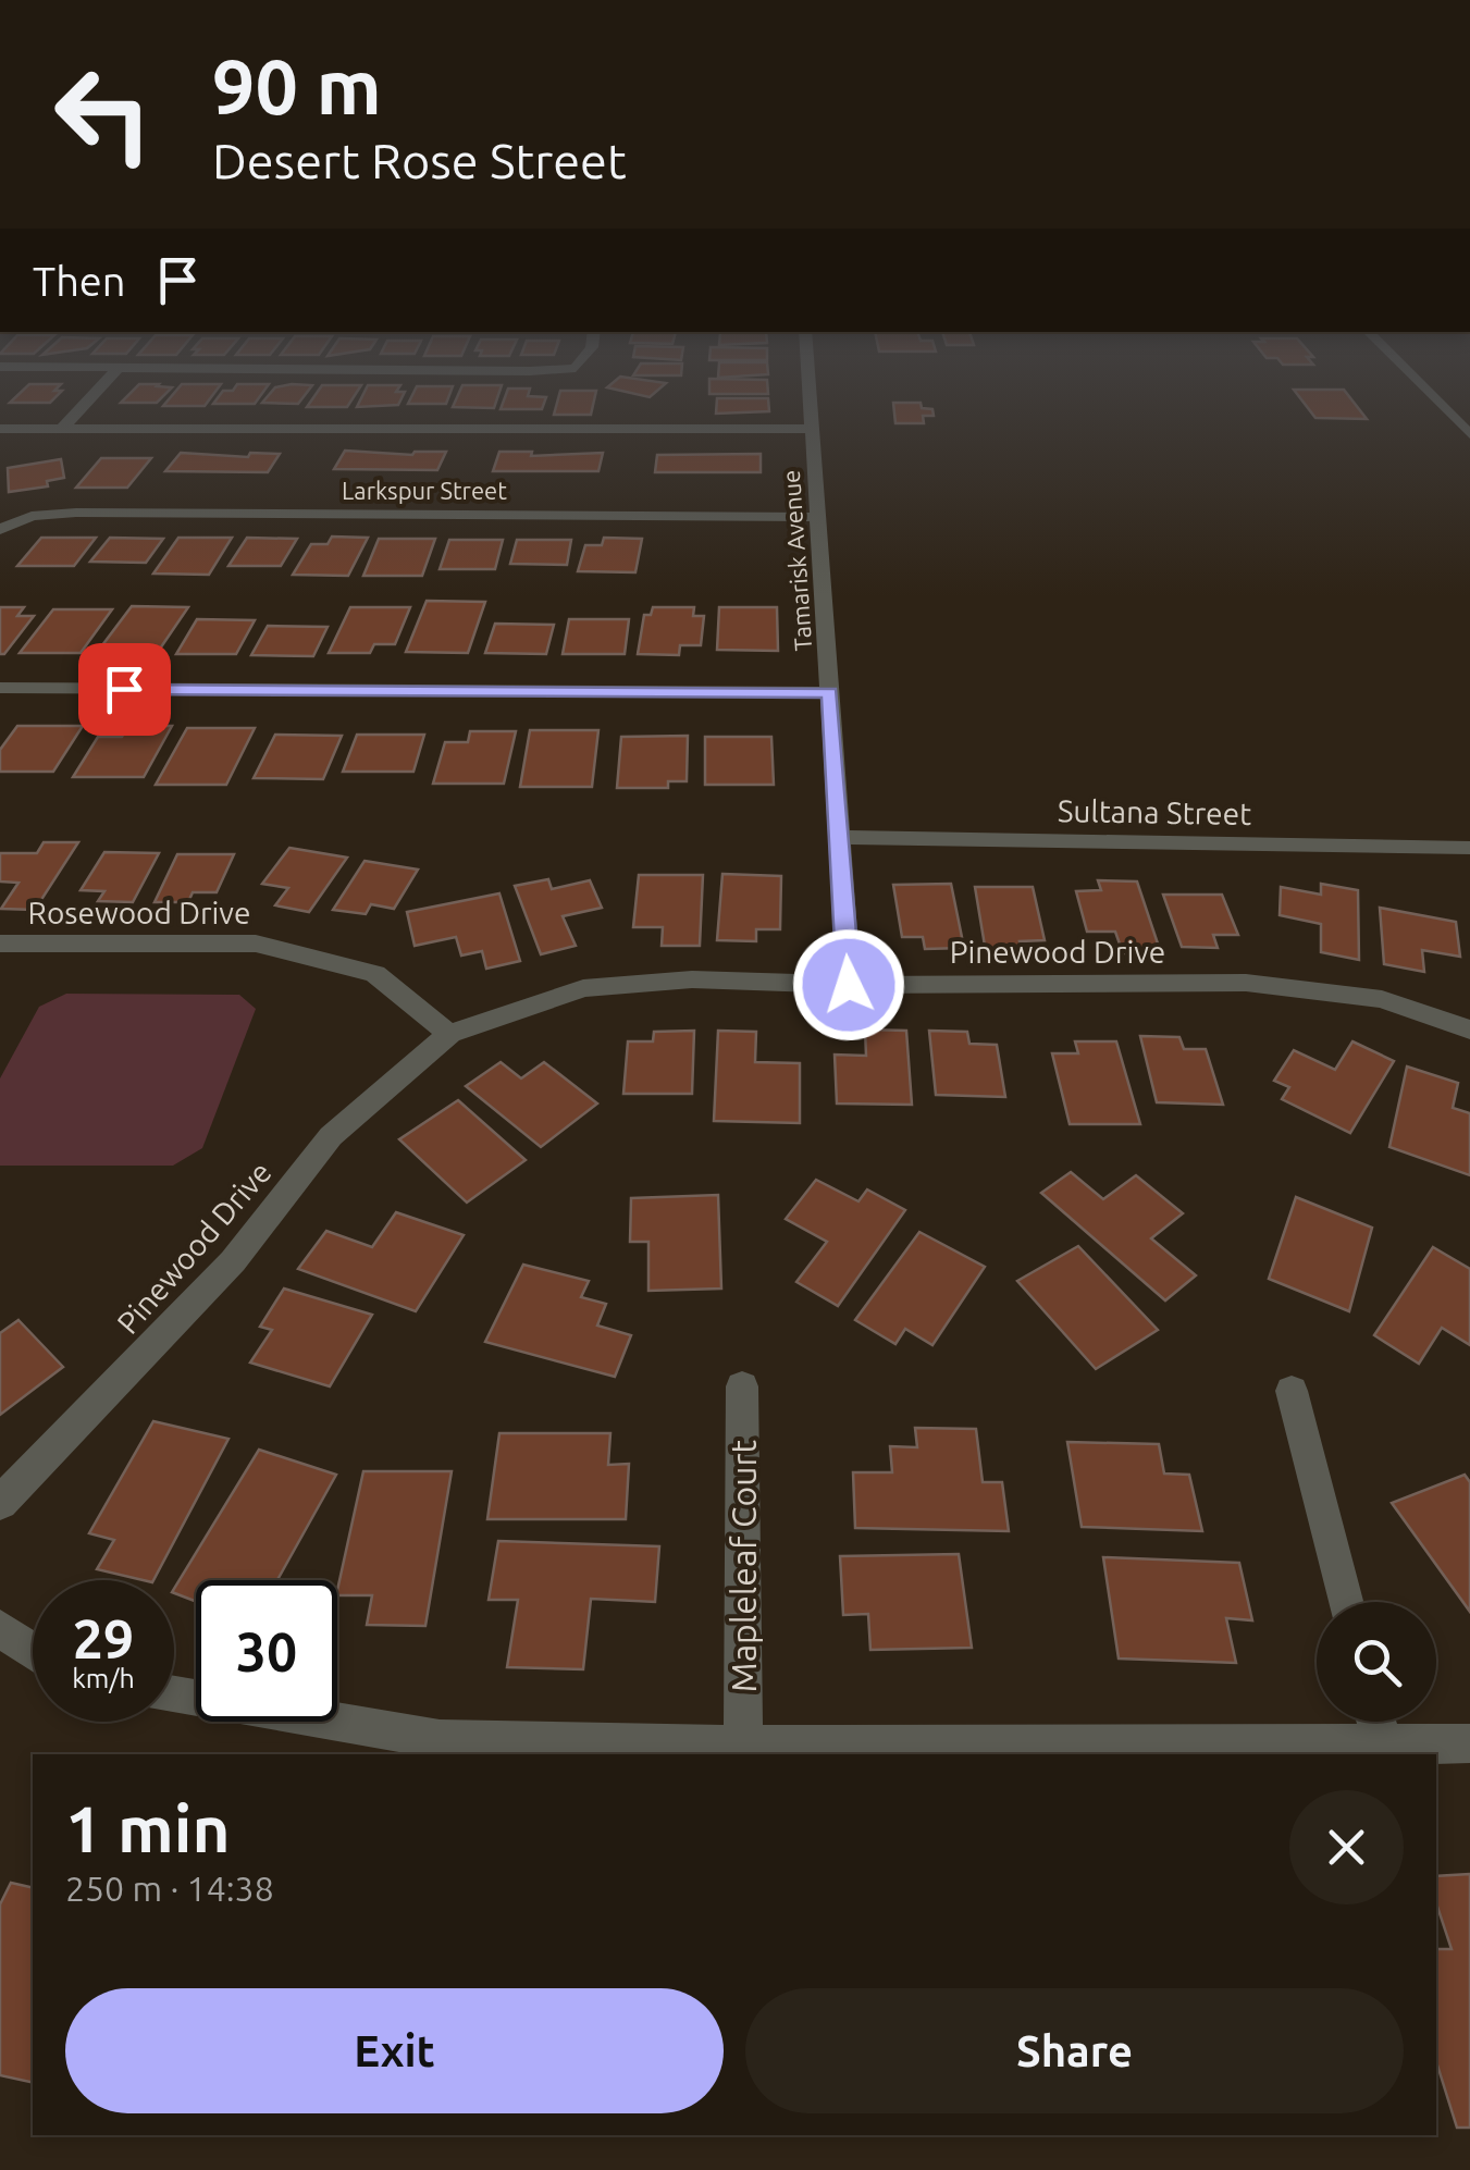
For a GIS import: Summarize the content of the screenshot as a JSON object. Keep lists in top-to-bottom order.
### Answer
{
  "streets": {
    "street": [
      "Larkspur Street",
      "Tamarisk Avenue",
      "Sultana Street",
      "Rosewood Drive",
      "Pinewood Drive",
      "Mapleleaf Court"
    ]
  },
  "crossings": [
    ["Larkspur Street", "Tamarisk Avenue"],
    ["Tamarisk Avenue", "Sultana Street"],
    ["Tamarisk Avenue", "Pinewood Drive"],
    ["Rosewood Drive", "Pinewood Drive"]
  ],
  "page": {
    "turn": ["90 m", "Desert Rose Street"],
    "then": "Then",
    "speed": "29 km/h",
    "limit": "30",
    "heading": ["1 min", "250 m · 14:38"],
    "buttons": ["Exit", "Share"]
  }
}
